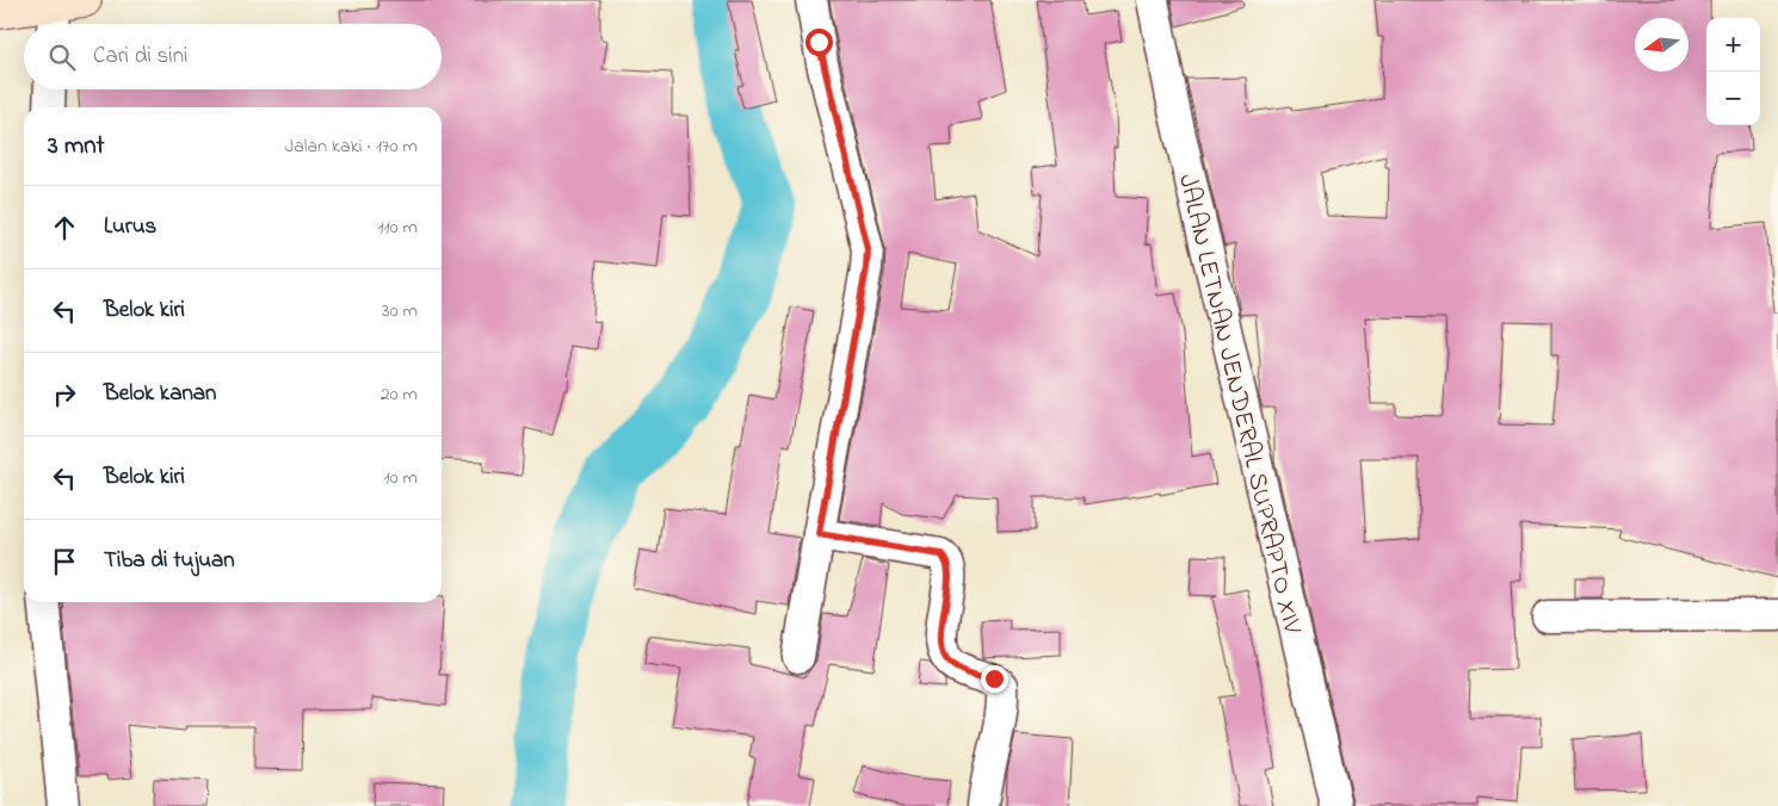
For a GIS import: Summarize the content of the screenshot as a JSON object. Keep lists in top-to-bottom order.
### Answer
{
  "streets": {
    "street": ["JALAN LETNAN JENDERAL SUPRAPTO XIV"]
  },
  "north": "left",
  "page": {
    "map_buttons": ["+", "−"],
    "search": "Cari di sini",
    "heading": ["3 mnt", "Jalan kaki · 170 m"],
    "list": [
      ["Lurus", "110 m"],
      ["Belok kiri", "30 m"],
      ["Belok kanan", "20 m"],
      ["Belok kiri", "10 m"],
      "Tiba di tujuan"
    ]
  }
}
